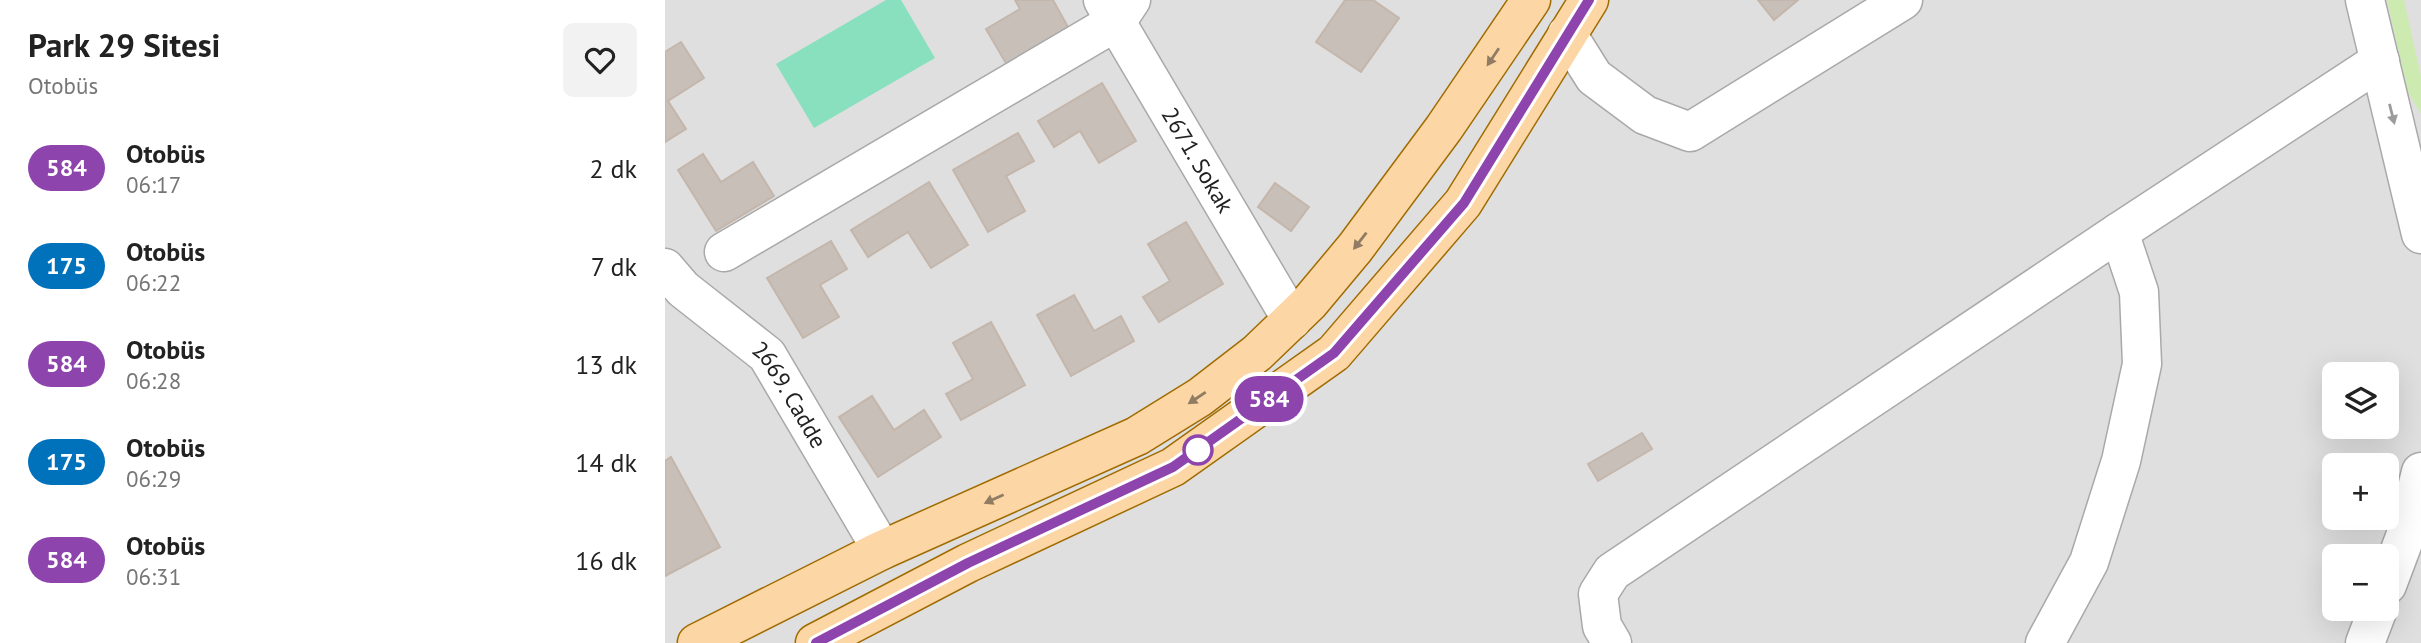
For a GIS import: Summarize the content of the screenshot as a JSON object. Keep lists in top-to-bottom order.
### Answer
{
  "streets": {
    "street": ["2671. Sokak", "2669. Cadde"]
  },
  "lines": ["bus line 584"],
  "page": {
    "heading": ["Park 29 Sitesi", "Otobüs"],
    "on_map": "584",
    "list": [
      {
        "mark": "584",
        "name": "Otobüs",
        "note": "06:17",
        "value": "2 dk"
      },
      {
        "mark": "175",
        "name": "Otobüs",
        "note": "06:22",
        "value": "7 dk"
      },
      {
        "mark": "584",
        "name": "Otobüs",
        "note": "06:28",
        "value": "13 dk"
      },
      {
        "mark": "175",
        "name": "Otobüs",
        "note": "06:29",
        "value": "14 dk"
      },
      {
        "mark": "584",
        "name": "Otobüs",
        "note": "06:31",
        "value": "16 dk"
      }
    ],
    "map_buttons": ["+", "−"]
  }
}
